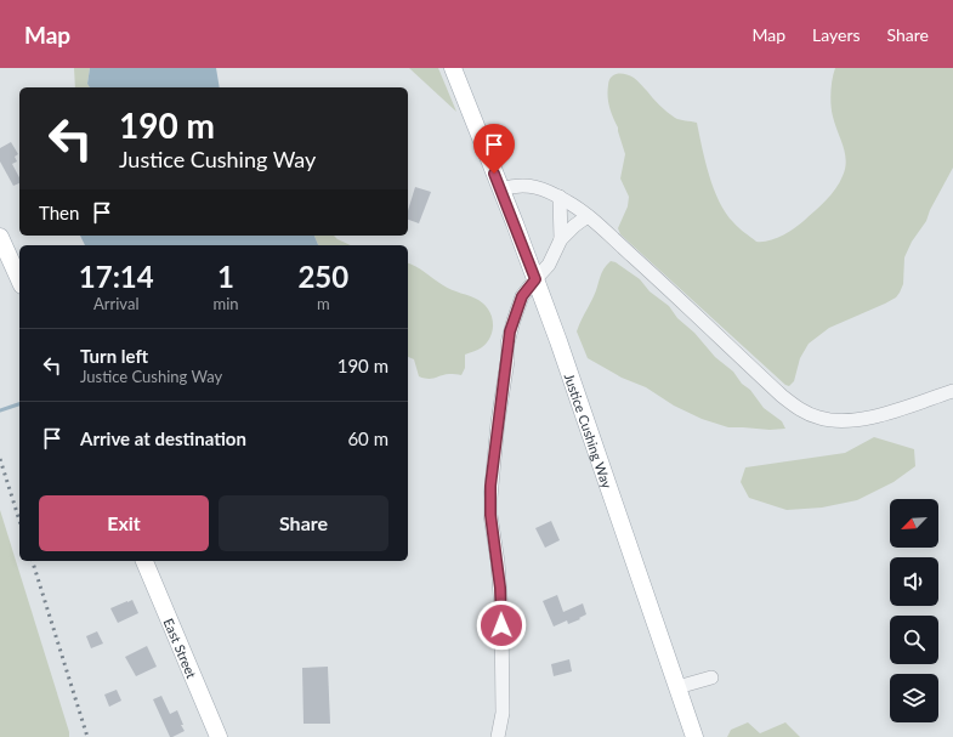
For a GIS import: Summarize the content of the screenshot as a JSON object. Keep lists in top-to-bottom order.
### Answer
{
  "streets": {
    "main road": ["Justice Cushing Way", "East Street"]
  },
  "north": "bottom left",
  "page": {
    "header": "Map",
    "nav": ["Map", "Layers", "Share"],
    "turn": ["190 m", "Justice Cushing Way"],
    "then": "Then",
    "eta": [
      "17:14",
      "Arrival",
      "1",
      "min",
      "250",
      "m"
    ],
    "list": [
      {
        "name": "Turn left",
        "note": "Justice Cushing Way",
        "value": "190 m"
      },
      {
        "name": "Arrive at destination",
        "value": "60 m"
      }
    ],
    "buttons": ["Exit", "Share"]
  }
}
